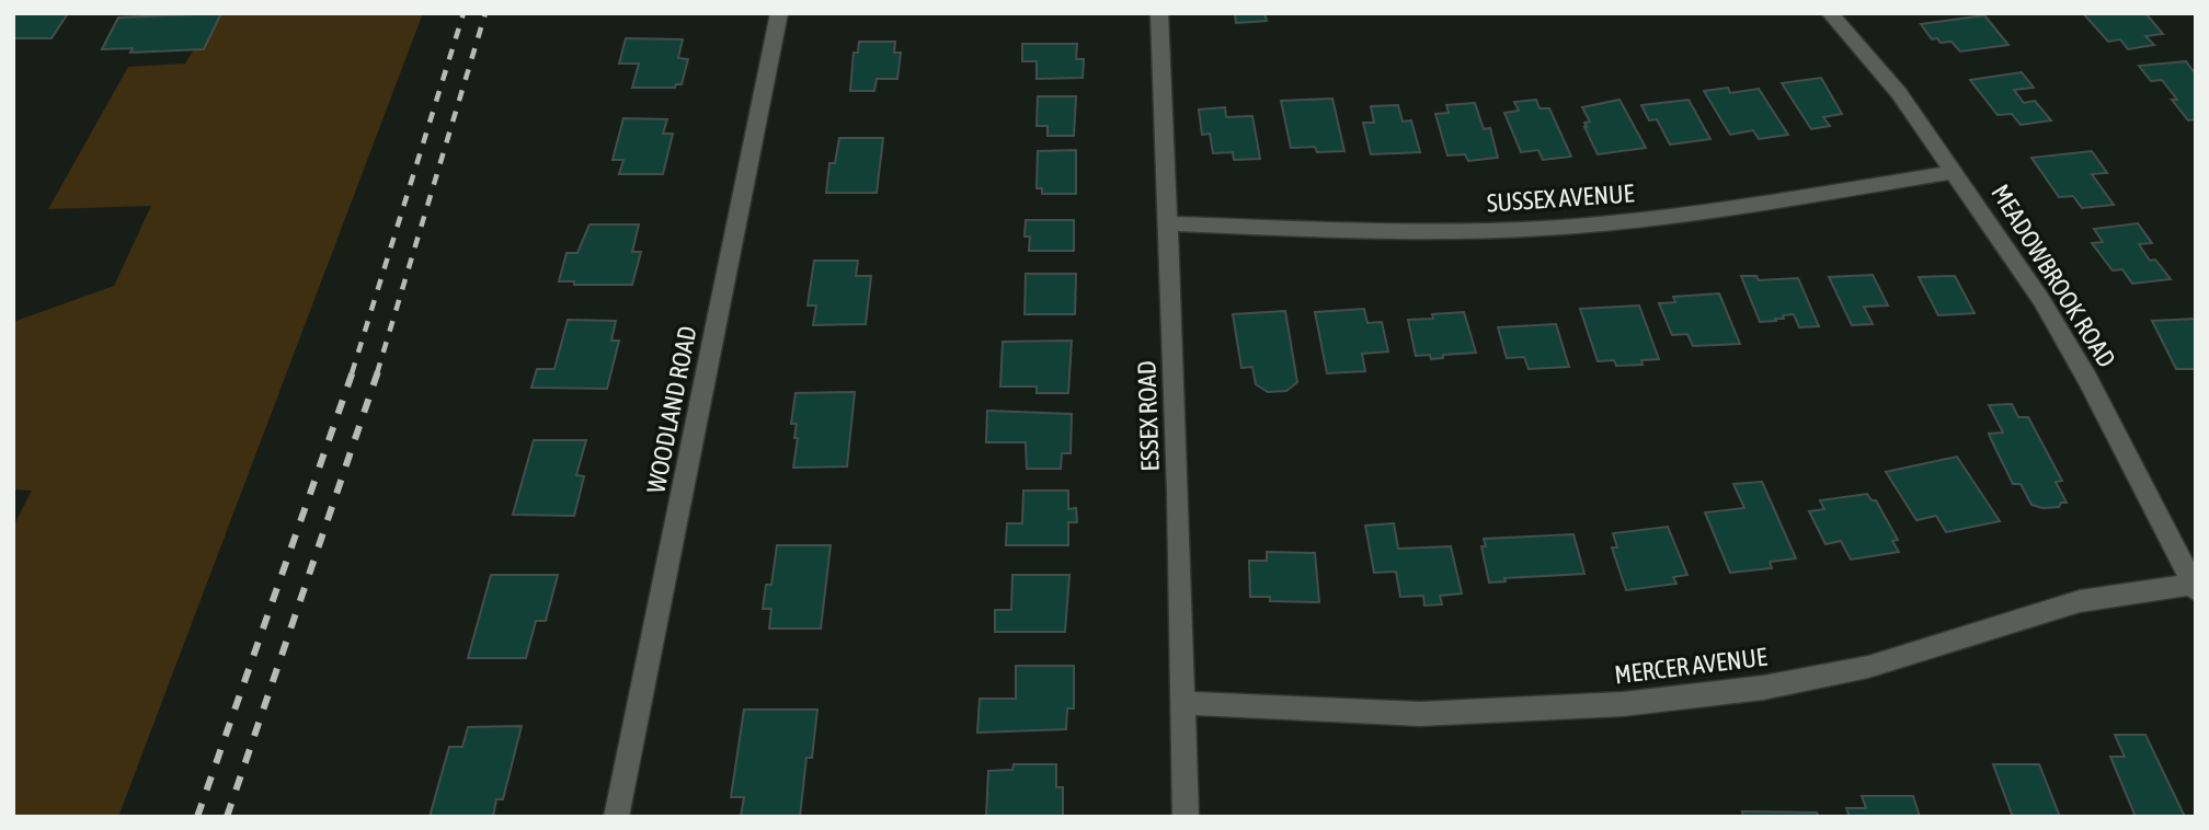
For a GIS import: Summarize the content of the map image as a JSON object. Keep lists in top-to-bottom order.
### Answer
{
  "streets": {
    "street": [
      "SUSSEX AVENUE",
      "MEADOWBROOK ROAD",
      "WOODLAND ROAD",
      "ESSEX ROAD",
      "MERCER AVENUE"
    ]
  },
  "crossings": [
    ["SUSSEX AVENUE", "MEADOWBROOK ROAD"],
    ["SUSSEX AVENUE", "ESSEX ROAD"],
    ["MEADOWBROOK ROAD", "MERCER AVENUE"],
    ["ESSEX ROAD", "MERCER AVENUE"]
  ]
}
